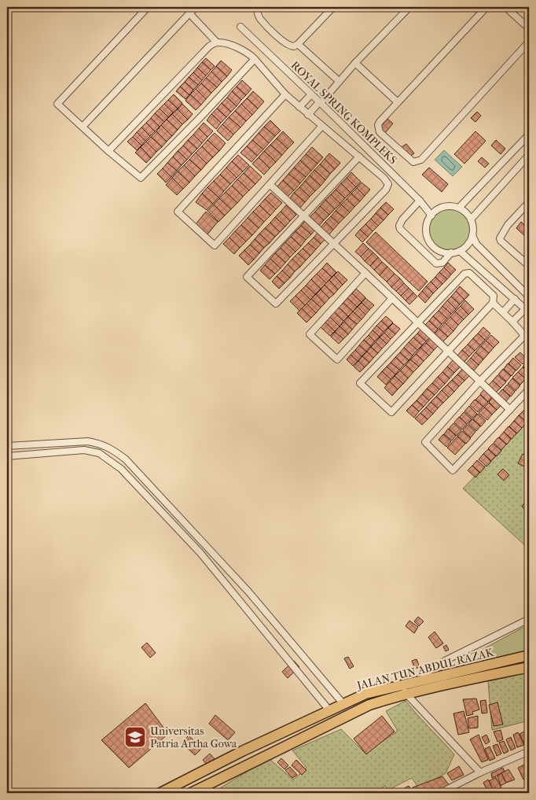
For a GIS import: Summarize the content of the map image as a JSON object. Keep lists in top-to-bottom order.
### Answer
{
  "streets": {
    "main road": ["JALAN TUN ABDUL RAZAK"],
    "street": ["ROYAL SPRING KOMPLEKS"]
  },
  "places": {
    "school or university": ["Universitas Patria Artha Gowa"]
  }
}
